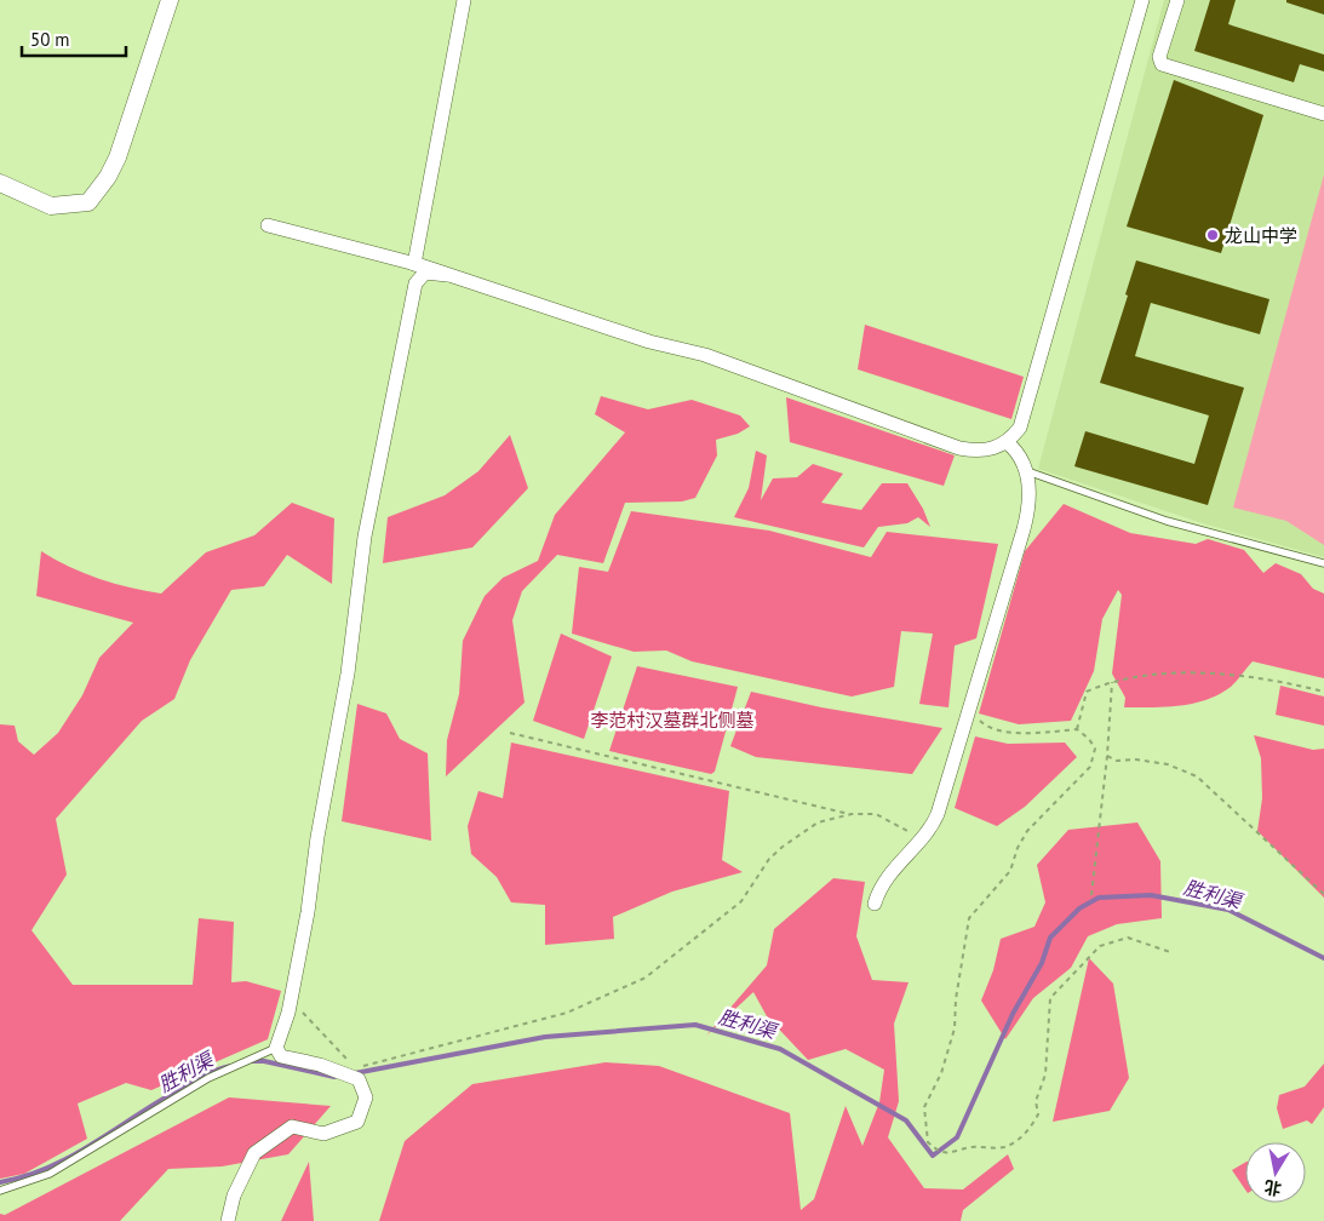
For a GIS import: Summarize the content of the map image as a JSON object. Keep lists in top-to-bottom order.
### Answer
{
  "water": ["胜利渠"],
  "parks": ["李范村汉墓群北侧墓"],
  "places": ["龙山中学"],
  "scale_bar": "50 m",
  "north": "bottom"
}
